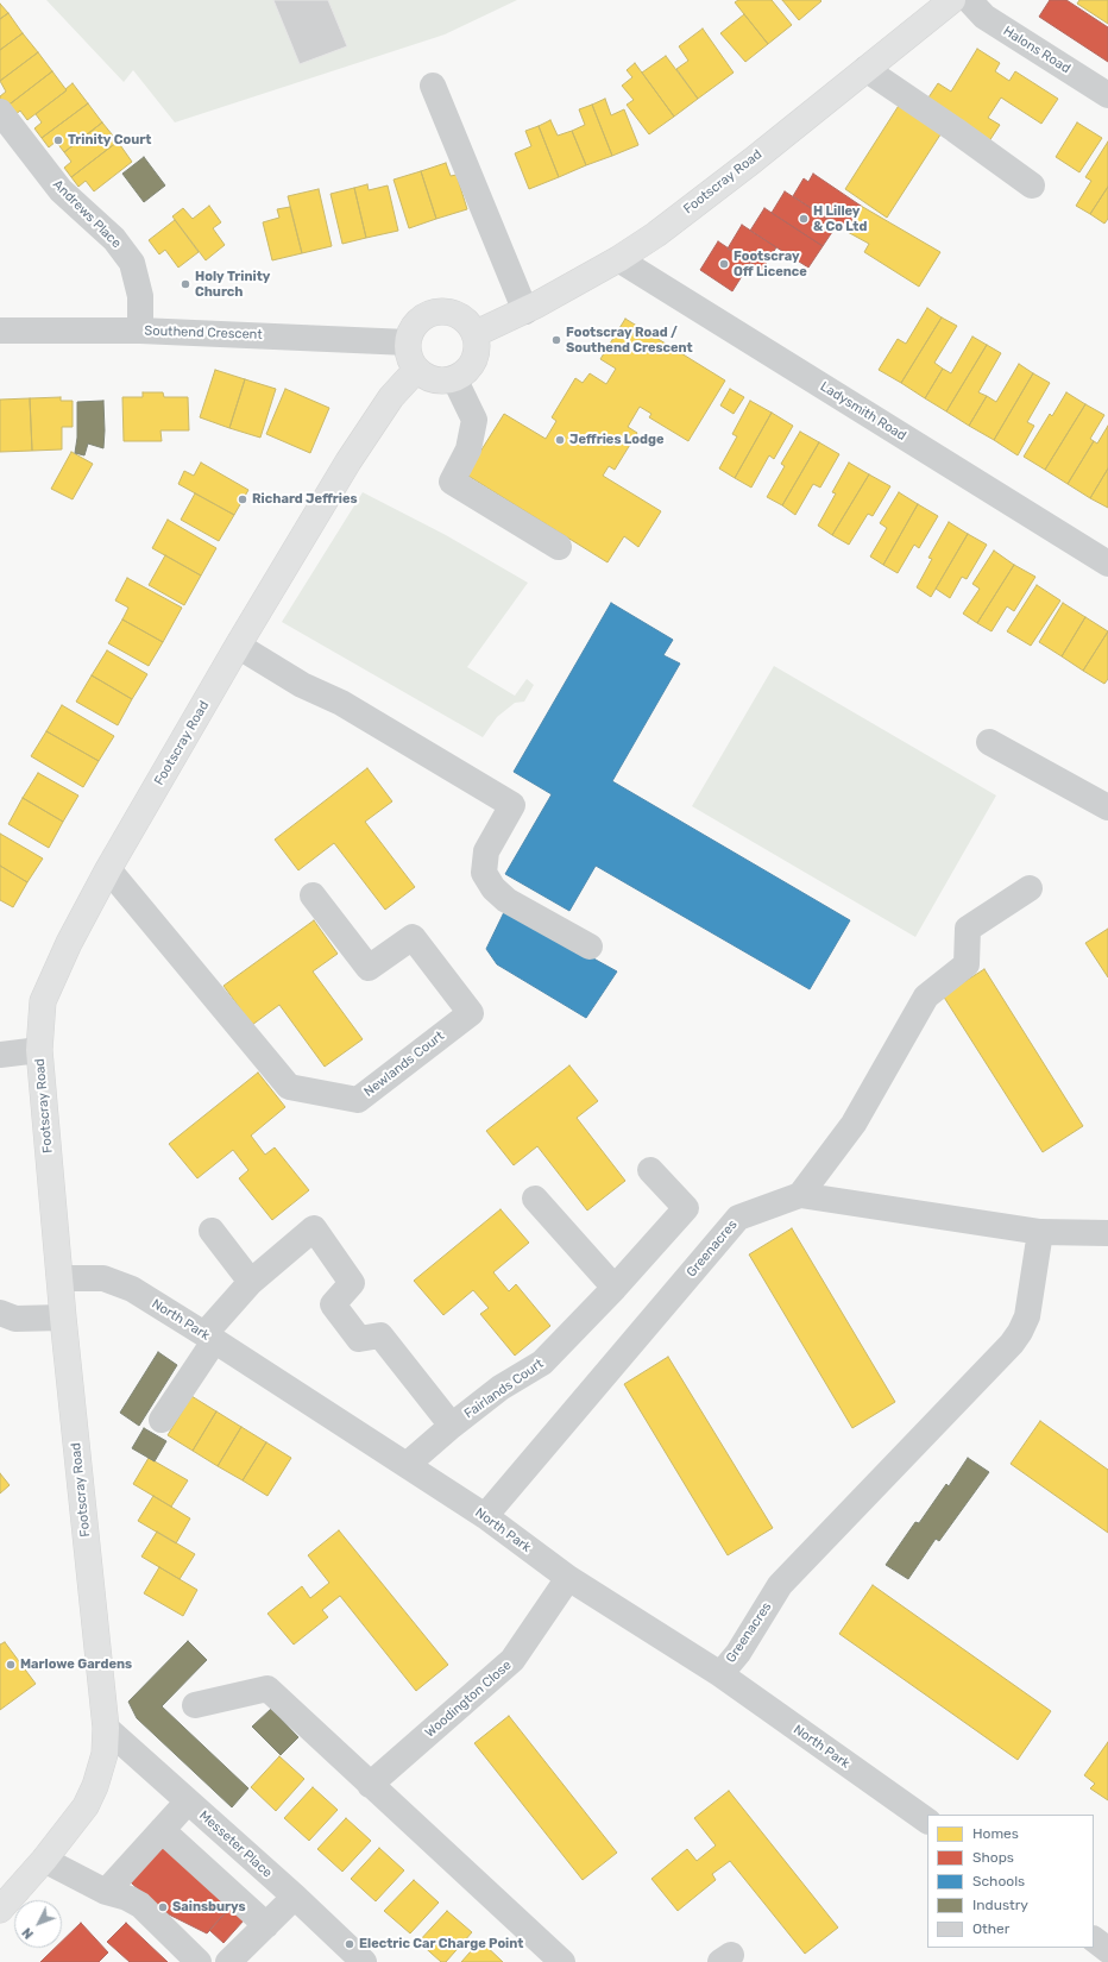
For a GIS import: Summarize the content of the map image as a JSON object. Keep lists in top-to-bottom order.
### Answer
{
  "streets": {
    "main road": ["Footscray Road"],
    "street": [
      "Halons Road",
      "Andrews Place",
      "Southend Crescent",
      "Ladysmith Road",
      "Newlands Court",
      "Greenacres",
      "North Park",
      "Fairlands Court",
      "Woodington Close",
      "Messeter Place"
    ]
  },
  "crossings": [
    ["Footscray Road", "Southend Crescent"],
    ["Footscray Road", "Ladysmith Road"],
    ["Footscray Road", "Newlands Court"],
    ["Footscray Road", "North Park"],
    ["Footscray Road", "Messeter Place"],
    ["Andrews Place", "Southend Crescent"],
    ["Greenacres", "North Park"],
    ["North Park", "Fairlands Court"],
    ["North Park", "Woodington Close"]
  ],
  "places": [
    "Trinity Court",
    "H Lilley & Co Ltd",
    "Footscray Off Licence",
    "Holy Trinity Church",
    "Footscray Road / Southend Crescent",
    "Jeffries Lodge",
    "Richard Jeffries",
    "Marlowe Gardens",
    "Sainsburys",
    "Electric Car Charge Point"
  ],
  "legend": [
    "Homes",
    "Shops",
    "Schools",
    "Industry",
    "Other"
  ],
  "north": "bottom left"
}
